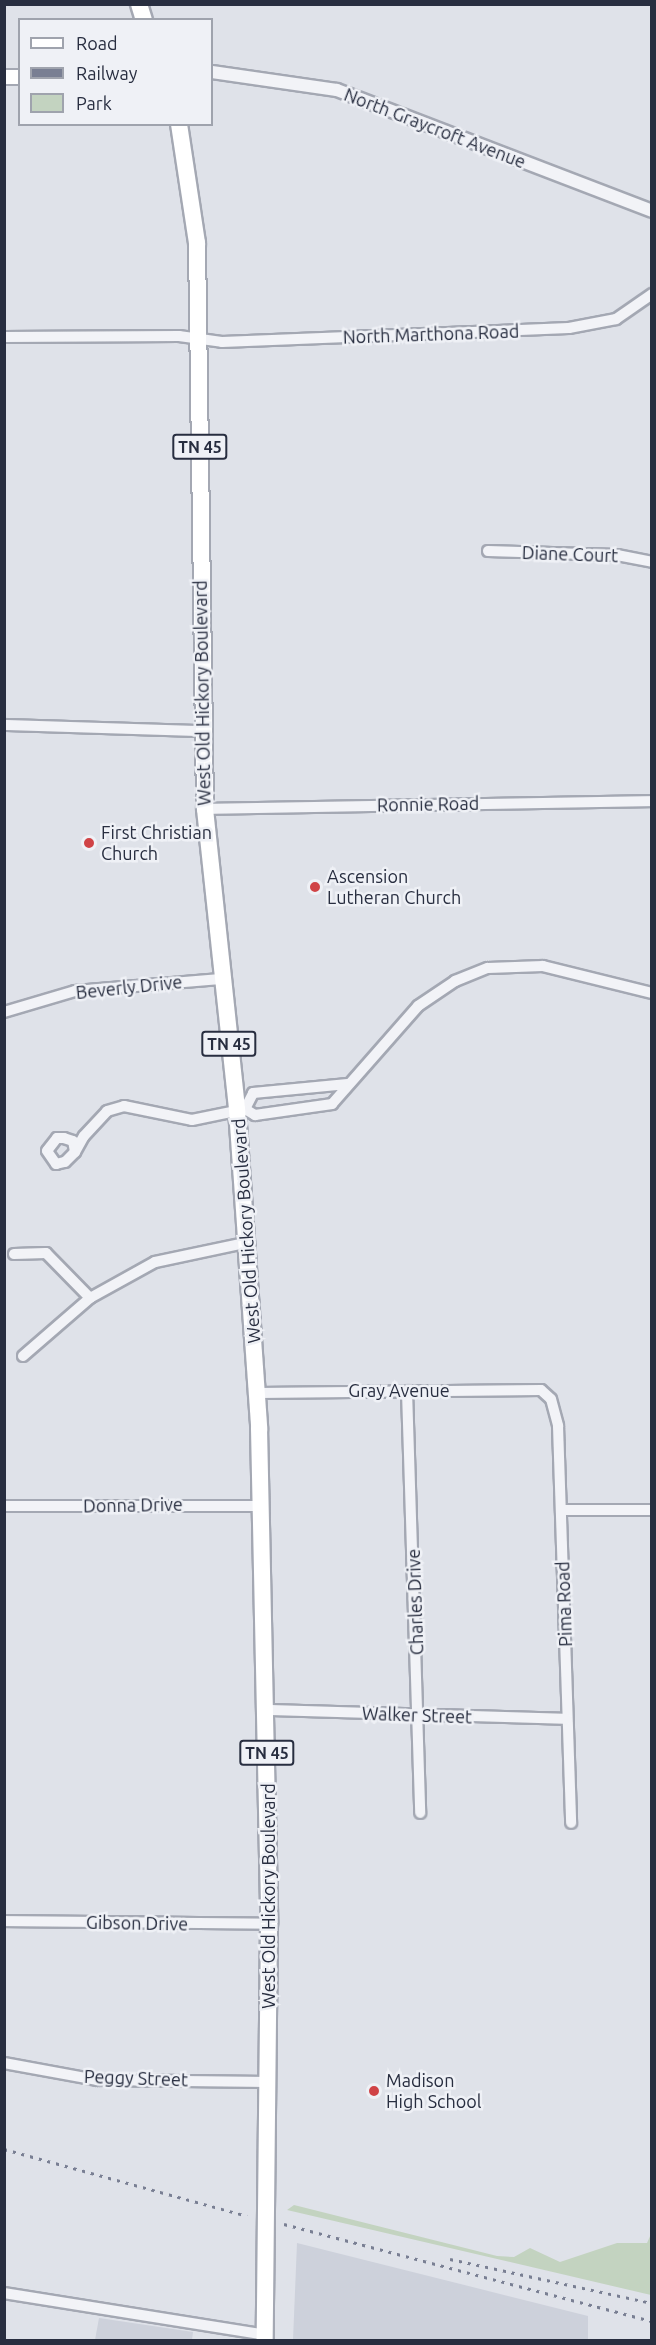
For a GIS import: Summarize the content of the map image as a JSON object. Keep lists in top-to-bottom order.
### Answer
{
  "streets": {
    "main road": ["TN 45", "West Old Hickory Boulevard"],
    "street": [
      "North Graycroft Avenue",
      "North Marthona Road",
      "Diane Court",
      "Ronnie Road",
      "Beverly Drive",
      "Gray Avenue",
      "Donna Drive",
      "Charles Drive",
      "Pima Road",
      "Walker Street",
      "Gibson Drive",
      "Peggy Street"
    ]
  },
  "crossings": [
    ["North Marthona Road", "West Old Hickory Boulevard"],
    ["West Old Hickory Boulevard", "Ronnie Road"],
    ["West Old Hickory Boulevard", "Beverly Drive"],
    ["West Old Hickory Boulevard", "Gray Avenue"],
    ["West Old Hickory Boulevard", "Donna Drive"],
    ["West Old Hickory Boulevard", "Walker Street"],
    ["West Old Hickory Boulevard", "Gibson Drive"],
    ["West Old Hickory Boulevard", "Peggy Street"],
    ["Gray Avenue", "Charles Drive"],
    ["Gray Avenue", "Pima Road"],
    ["Charles Drive", "Walker Street"],
    ["Pima Road", "Walker Street"]
  ],
  "places": ["First Christian Church", "Ascension Lutheran Church", "Madison High School"],
  "legend": ["Road", "Railway", "Park"]
}
